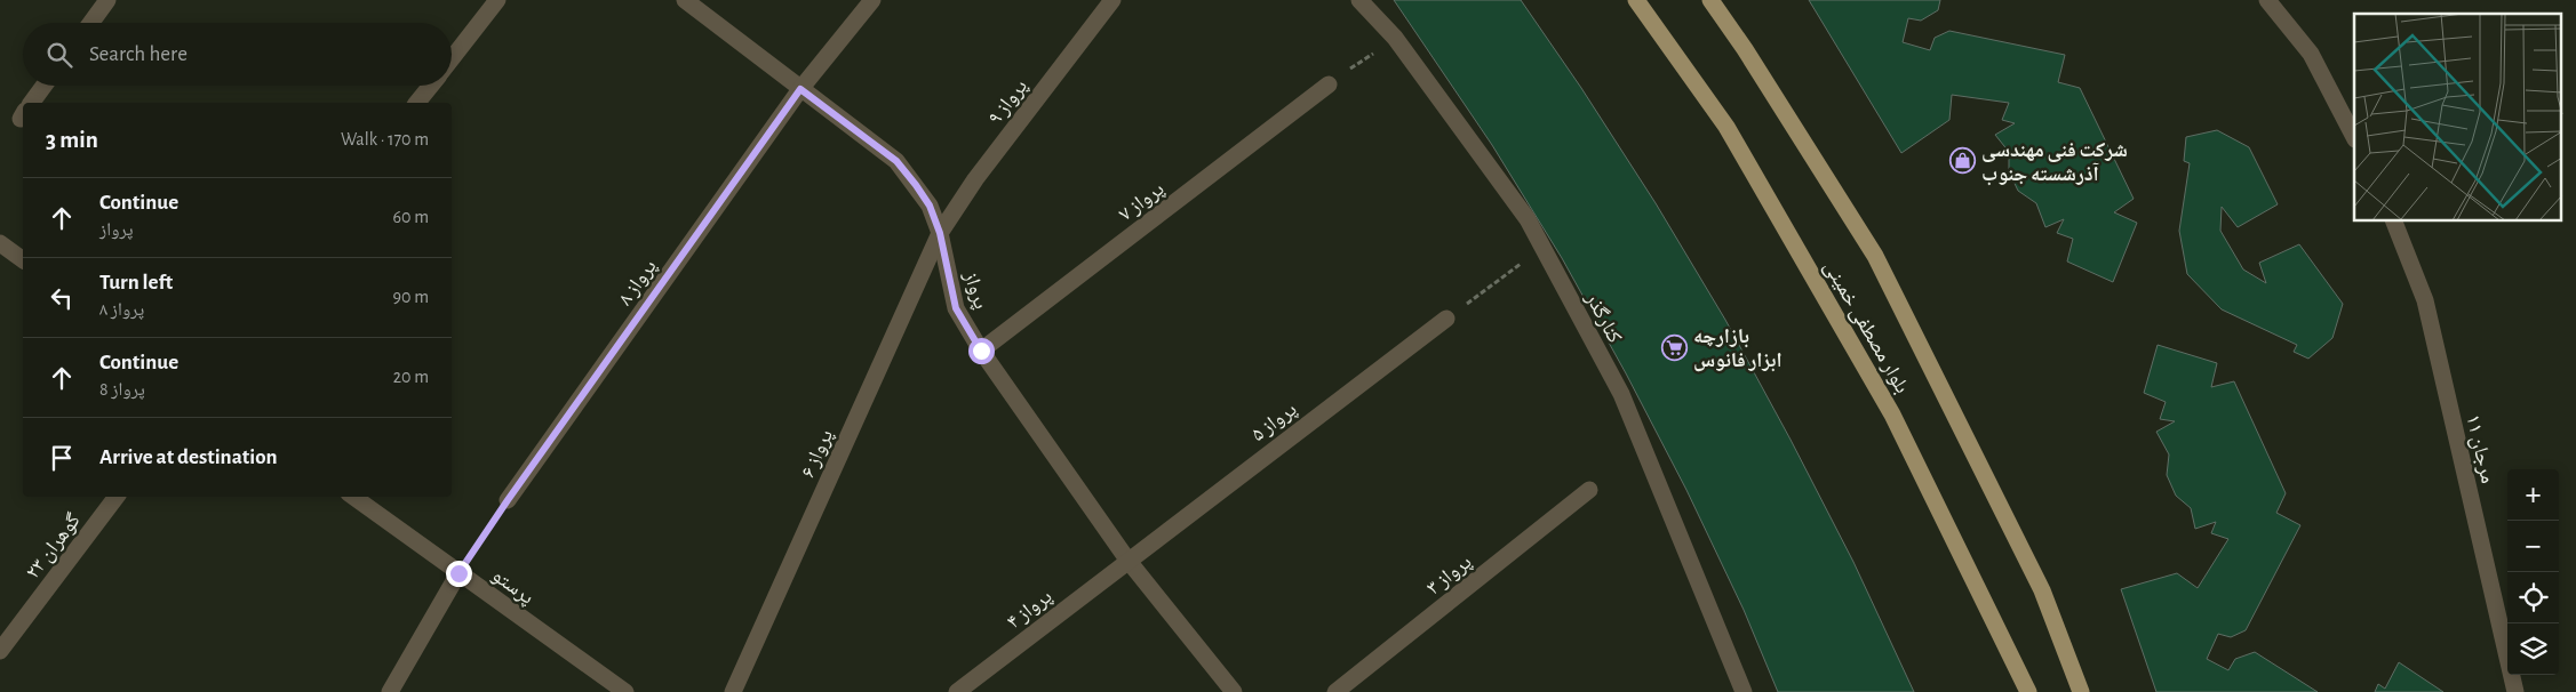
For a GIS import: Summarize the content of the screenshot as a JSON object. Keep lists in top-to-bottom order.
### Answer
{
  "streets": {
    "main road": ["بلوار مصطفی خمینی"],
    "street": [
      "پرواز ۹",
      "پرواز ۷",
      "پرواز ۸",
      "پرواز",
      "کنارگذر",
      "پرواز ۵",
      "مرجان ۱۱",
      "پرواز ۶",
      "گوهران ۲۳",
      "پرواز ۳",
      "پرستو",
      "پرواز ۴"
    ]
  },
  "crossings": [
    ["پرواز ۹", "پرواز"],
    ["پرواز ۹", "پرواز ۶"],
    ["پرواز ۷", "پرواز"],
    ["پرواز ۸", "پرواز"],
    ["پرواز", "پرواز ۵"],
    ["پرواز", "پرواز ۶"],
    ["پرواز", "پرواز ۴"],
    ["پرواز ۵", "پرواز ۴"]
  ],
  "places": {
    "shop": ["شرکت فنی مهندسی آذرشسته جنوب"],
    "supermarket": ["بازارچه ابزار فانوس"]
  },
  "page": {
    "search": "Search here",
    "heading": ["3 min", "Walk · 170 m"],
    "list": [
      ["Continue", "پرواز", "60 m"],
      ["Turn left", "پرواز ۸", "90 m"],
      ["Continue", "پرواز 8", "20 m"],
      "Arrive at destination"
    ],
    "map_buttons": ["+", "−"]
  }
}
